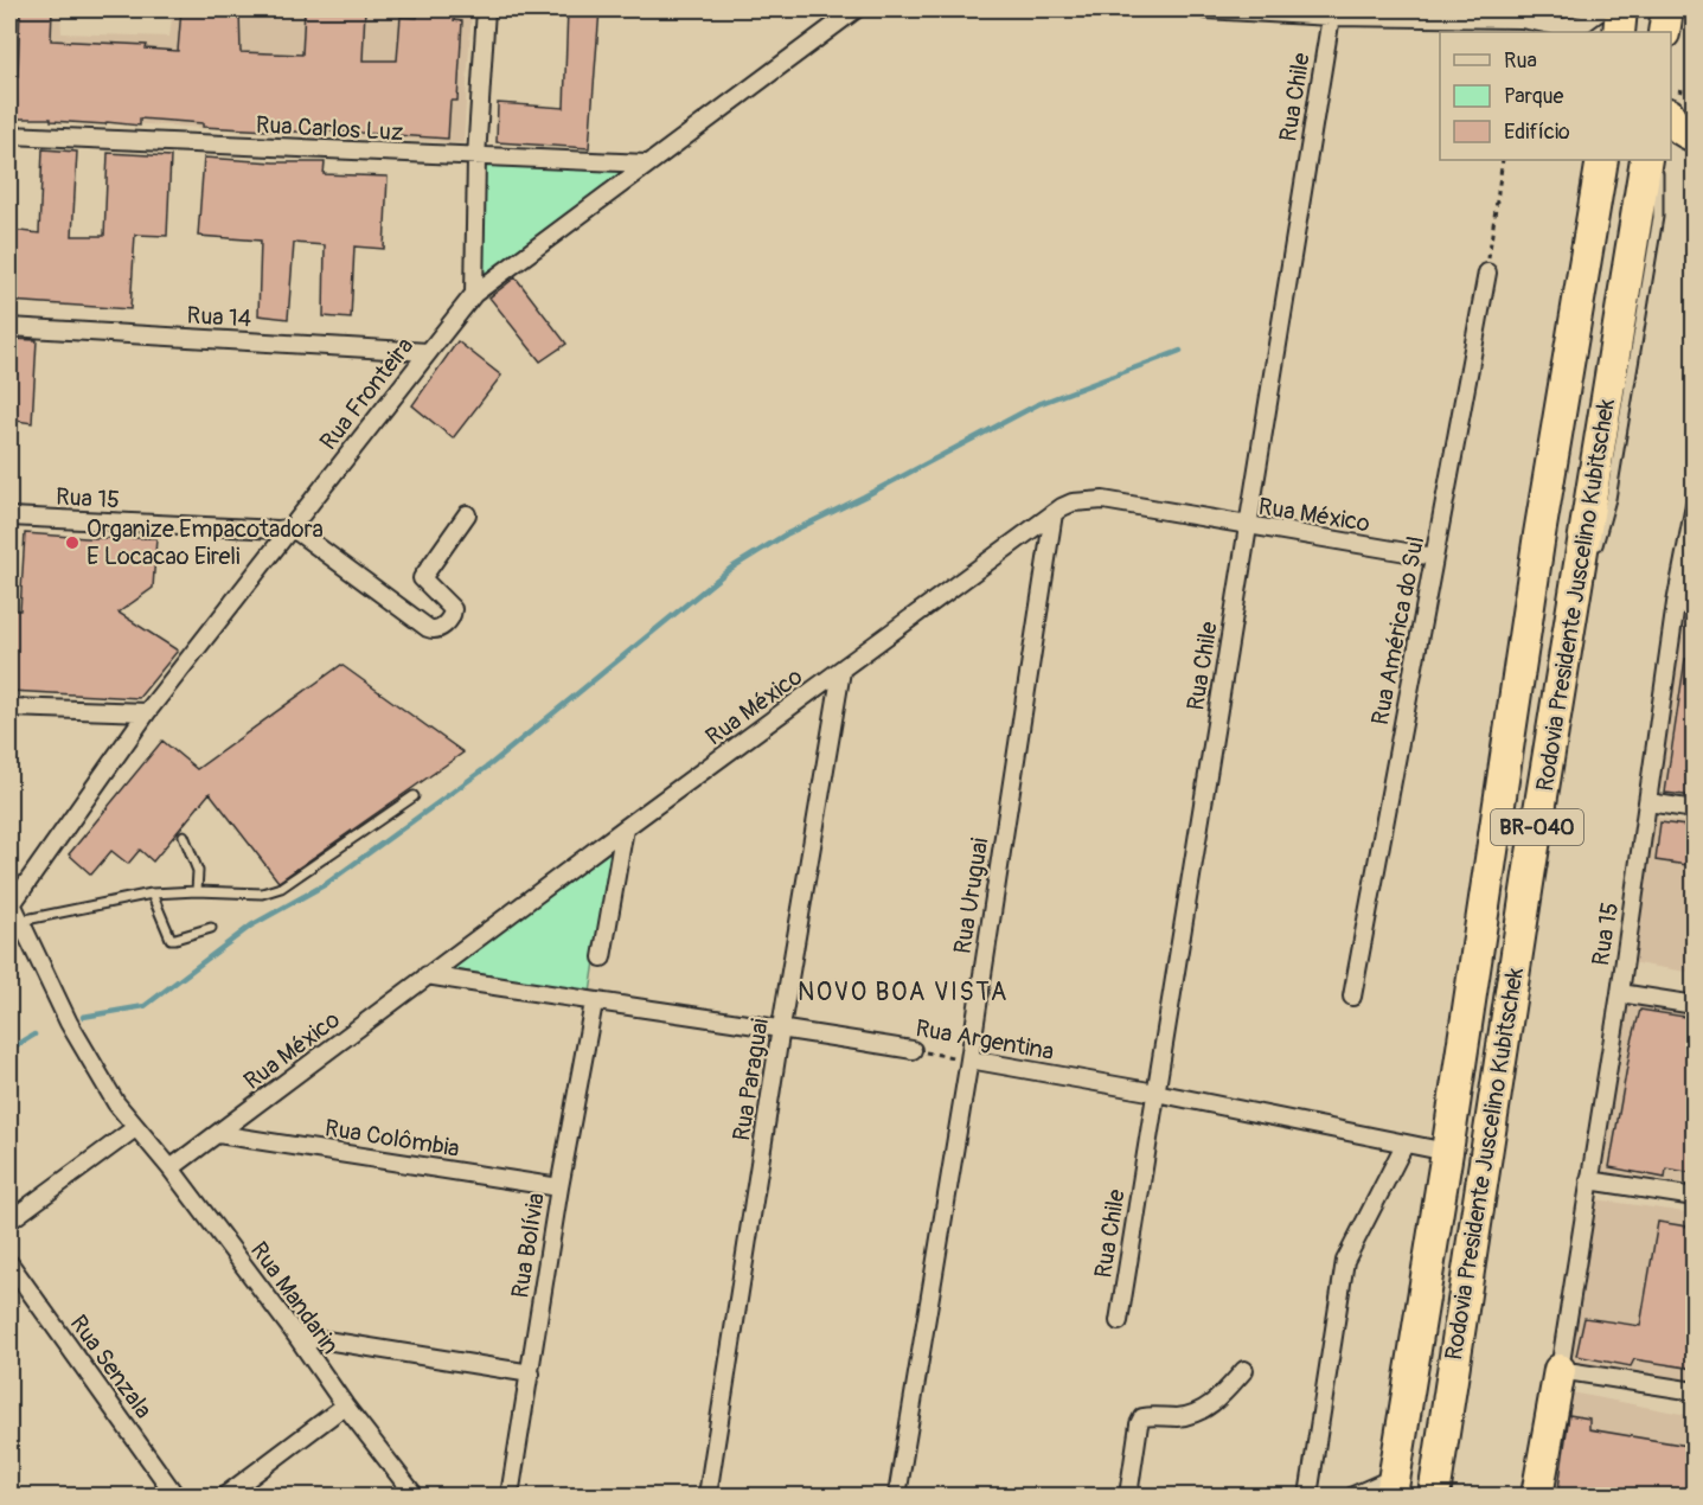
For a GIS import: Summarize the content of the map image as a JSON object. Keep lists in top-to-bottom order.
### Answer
{
  "streets": {
    "highway": ["Rodovia Presidente Juscelino Kubitschek", "BR-040"],
    "street": [
      "Rua Chile",
      "Rua Carlos Luz",
      "Rua 14",
      "Rua Fronteira",
      "Rua 15",
      "Rua México",
      "Rua América do Sul",
      "Rua Uruguai",
      "Rua Argentina",
      "Rua Paraguai",
      "Rua Colômbia",
      "Rua Bolívia",
      "Rua Mandarin",
      "Rua Senzala"
    ]
  },
  "crossings": [
    ["Rua Chile", "Rua México"],
    ["Rua Chile", "Rua Argentina"],
    ["Rua Carlos Luz", "Rua Fronteira"],
    ["Rua 14", "Rua Fronteira"],
    ["Rua Fronteira", "Rua 15"],
    ["Rua Fronteira", "Rua Mandarin"],
    ["Rua México", "Rua América do Sul"],
    ["Rua México", "Rua Uruguai"],
    ["Rua México", "Rua Argentina"],
    ["Rua México", "Rua Paraguai"],
    ["Rua México", "Rua Colômbia"],
    ["Rua México", "Rua Mandarin"],
    ["Rodovia Presidente Juscelino Kubitschek", "Rua Argentina"],
    ["Rua Uruguai", "Rua Argentina"],
    ["Rua Argentina", "Rua Paraguai"],
    ["Rua Argentina", "Rua Bolívia"],
    ["Rua Colômbia", "Rua Bolívia"]
  ],
  "districts": ["NOVO BOA VISTA"],
  "places": ["Organize Empacotadora E Locacao Eireli"],
  "legend": ["Rua", "Parque", "Edifício"]
}
